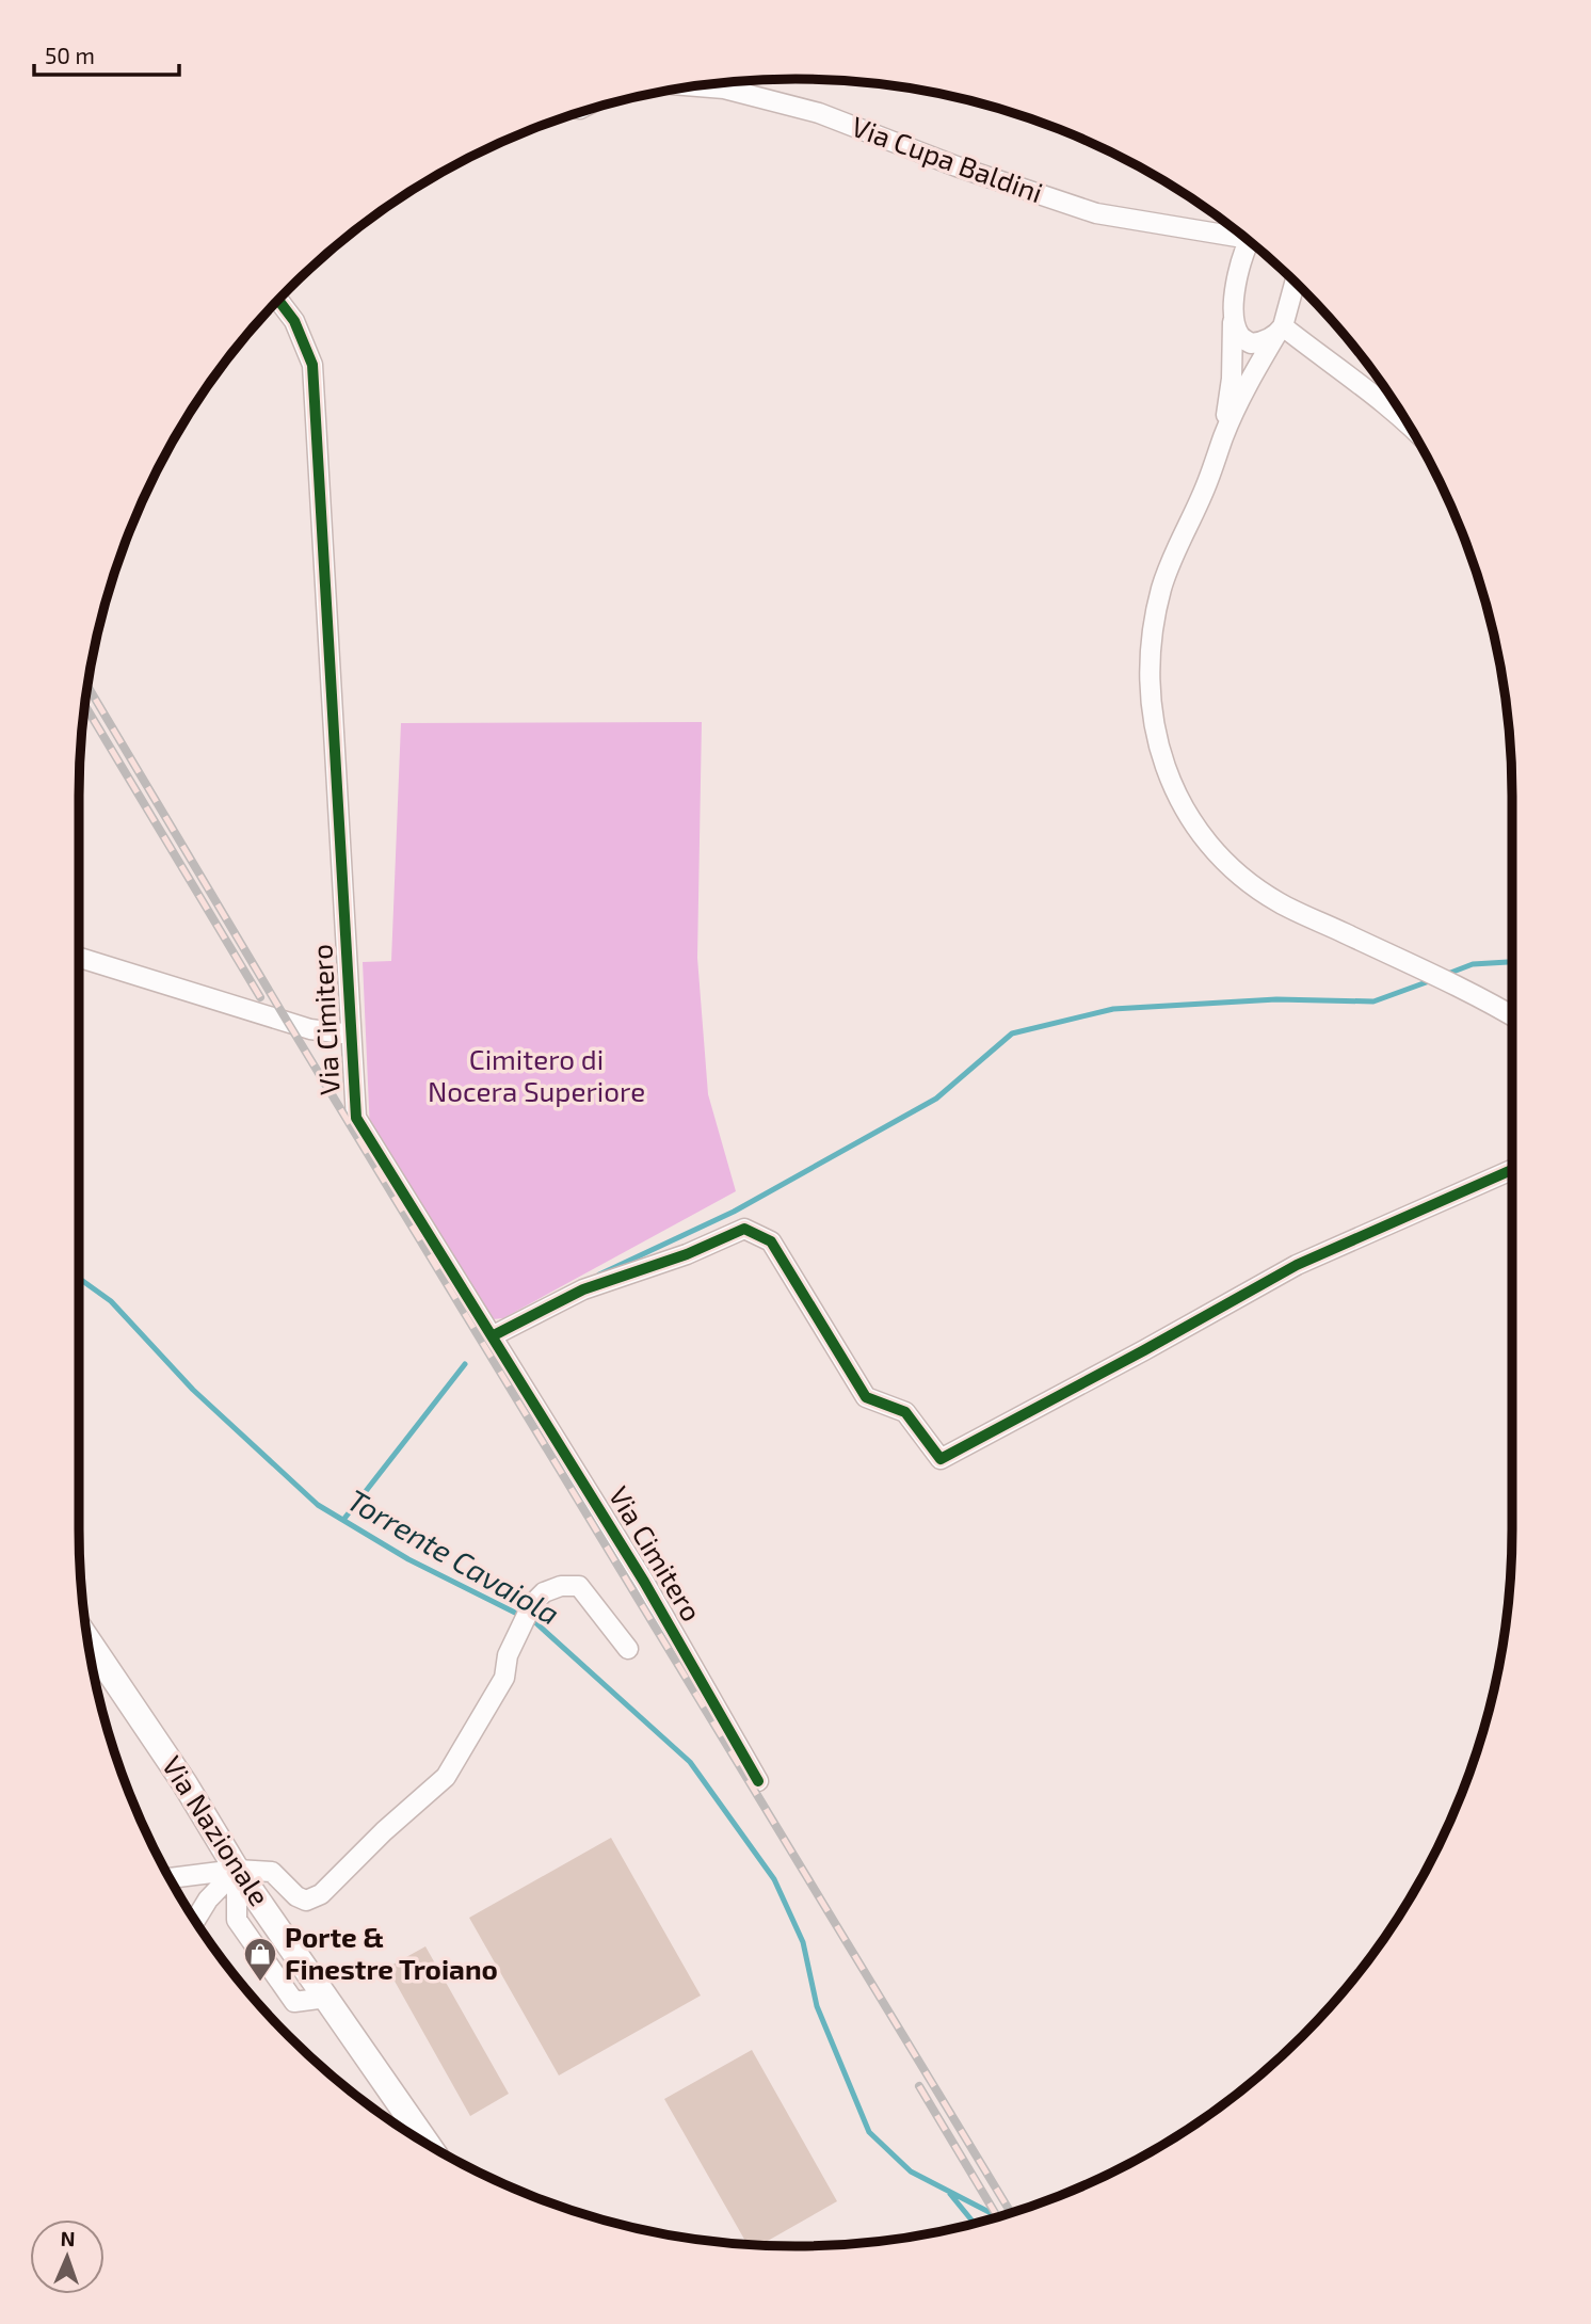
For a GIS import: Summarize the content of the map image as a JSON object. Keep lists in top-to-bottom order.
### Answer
{
  "streets": {
    "main road": ["Via Nazionale"],
    "street": ["Via Cupa Baldini", "Via Cimitero"]
  },
  "water": ["Torrente Cavaiola"],
  "parks": ["Cimitero di Nocera Superiore"],
  "places": {
    "shop": ["Porte & Finestre Troiano"]
  },
  "scale_bar": "50 m",
  "north": "top"
}
